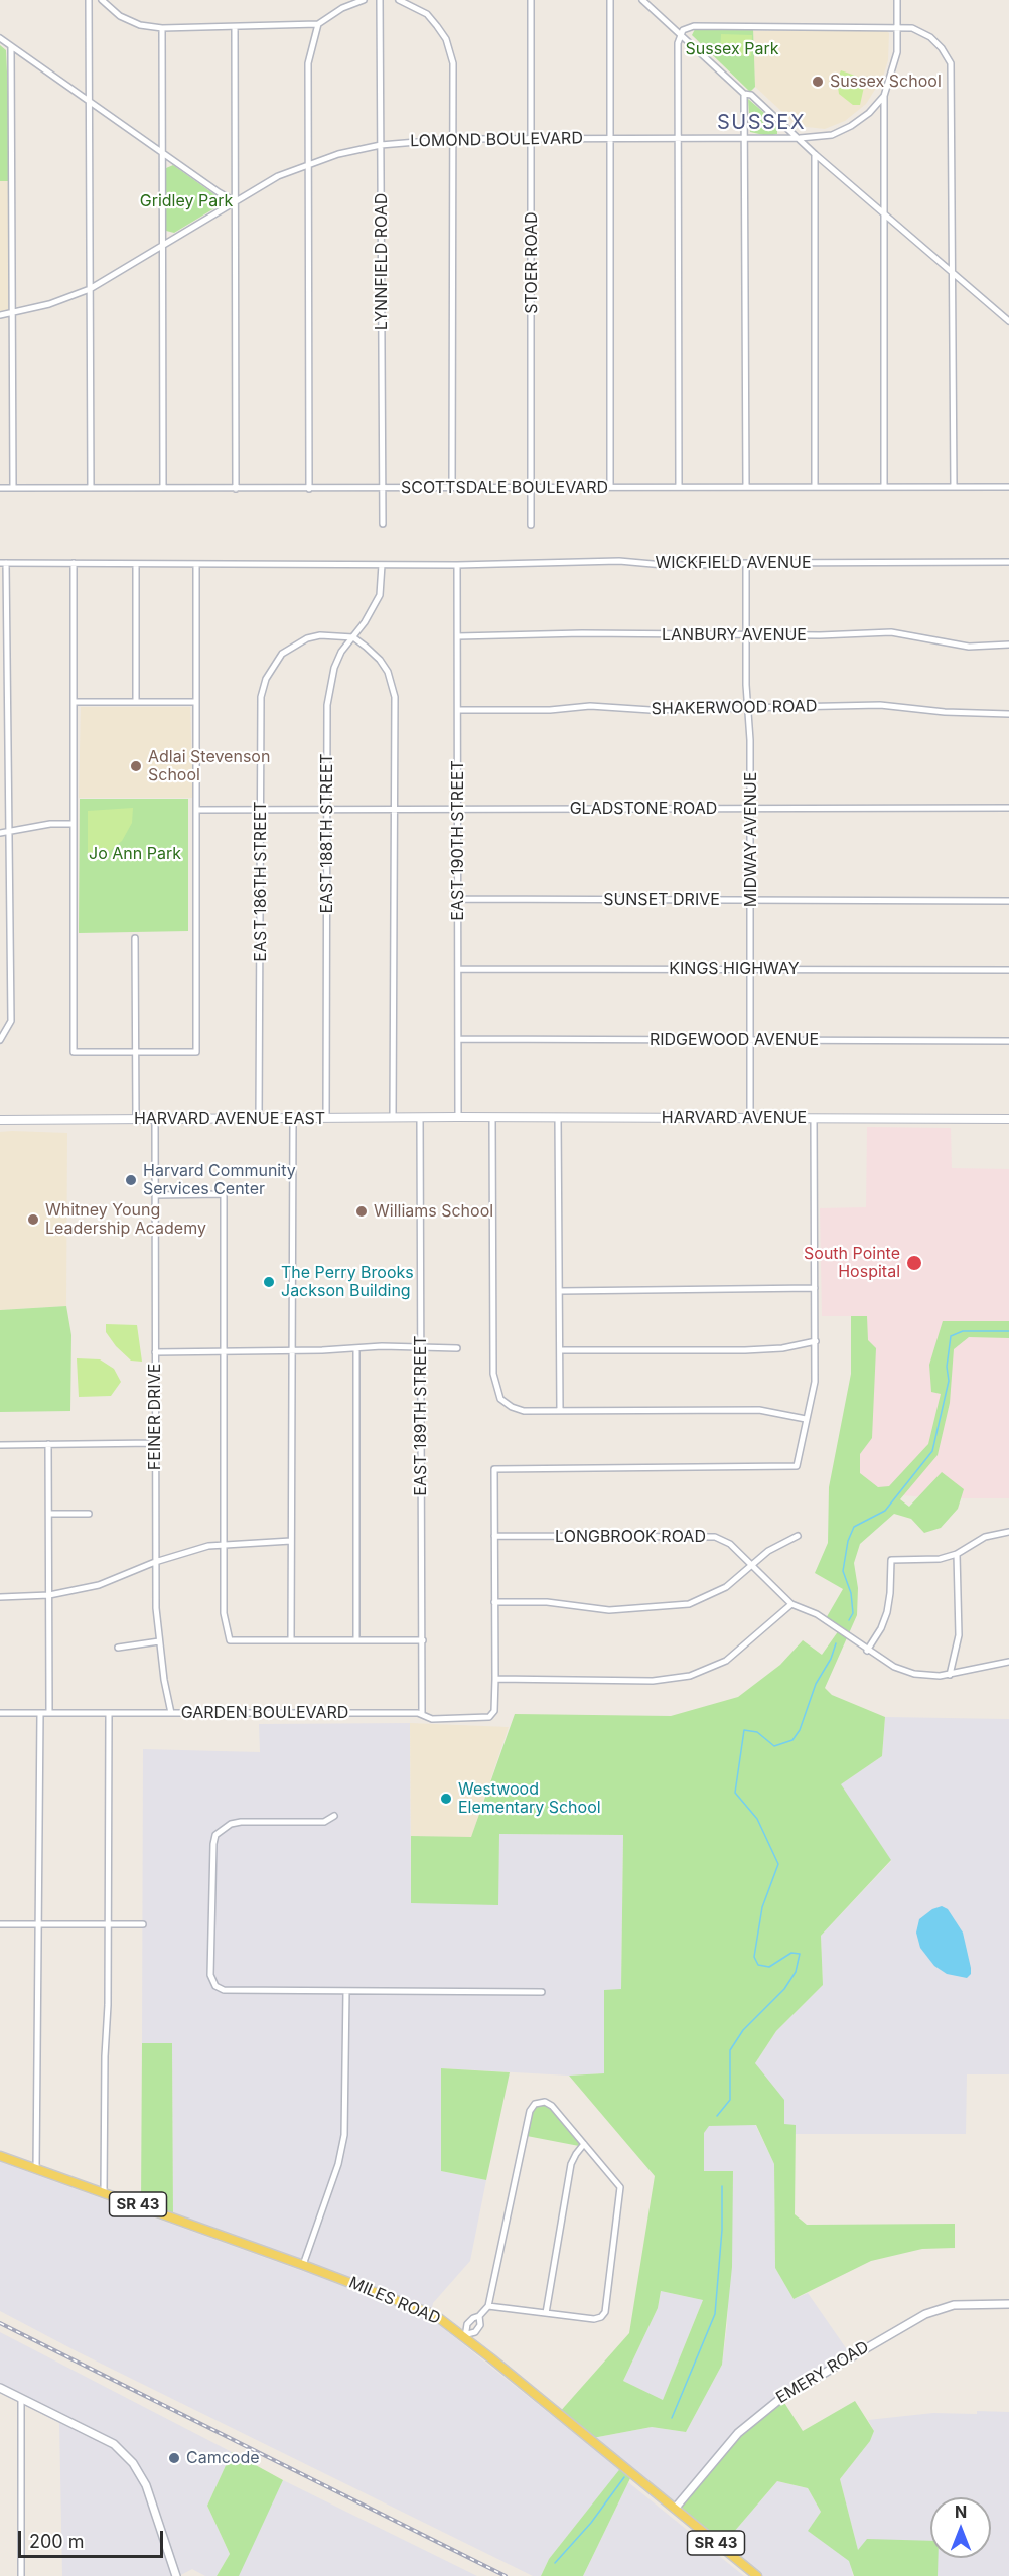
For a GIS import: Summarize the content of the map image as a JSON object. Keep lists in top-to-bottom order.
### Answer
{
  "streets": {
    "main road": [
      "HARVARD AVENUE",
      "HARVARD AVENUE EAST",
      "SR 43",
      "MILES ROAD"
    ],
    "street": [
      "LOMOND BOULEVARD",
      "LYNNFIELD ROAD",
      "STOER ROAD",
      "SCOTTSDALE BOULEVARD",
      "WICKFIELD AVENUE",
      "LANBURY AVENUE",
      "SHAKERWOOD ROAD",
      "GLADSTONE ROAD",
      "EAST 188TH STREET",
      "MIDWAY AVENUE",
      "EAST 190TH STREET",
      "EAST 186TH STREET",
      "SUNSET DRIVE",
      "KINGS HIGHWAY",
      "RIDGEWOOD AVENUE",
      "EAST 189TH STREET",
      "FEINER DRIVE",
      "LONGBROOK ROAD",
      "GARDEN BOULEVARD",
      "EMERY ROAD"
    ]
  },
  "crossings": [
    ["LOMOND BOULEVARD", "LYNNFIELD ROAD"],
    ["LOMOND BOULEVARD", "STOER ROAD"],
    ["LYNNFIELD ROAD", "SCOTTSDALE BOULEVARD"],
    ["STOER ROAD", "SCOTTSDALE BOULEVARD"],
    ["WICKFIELD AVENUE", "EAST 188TH STREET"],
    ["WICKFIELD AVENUE", "MIDWAY AVENUE"],
    ["WICKFIELD AVENUE", "EAST 190TH STREET"],
    ["LANBURY AVENUE", "MIDWAY AVENUE"],
    ["LANBURY AVENUE", "EAST 190TH STREET"],
    ["SHAKERWOOD ROAD", "MIDWAY AVENUE"],
    ["SHAKERWOOD ROAD", "EAST 190TH STREET"],
    ["GLADSTONE ROAD", "EAST 188TH STREET"],
    ["GLADSTONE ROAD", "MIDWAY AVENUE"],
    ["GLADSTONE ROAD", "EAST 190TH STREET"],
    ["GLADSTONE ROAD", "EAST 186TH STREET"],
    ["EAST 188TH STREET", "EAST 186TH STREET"],
    ["EAST 188TH STREET", "HARVARD AVENUE EAST"],
    ["MIDWAY AVENUE", "SUNSET DRIVE"],
    ["MIDWAY AVENUE", "KINGS HIGHWAY"],
    ["MIDWAY AVENUE", "RIDGEWOOD AVENUE"],
    ["MIDWAY AVENUE", "HARVARD AVENUE"],
    ["EAST 190TH STREET", "SUNSET DRIVE"],
    ["EAST 190TH STREET", "KINGS HIGHWAY"],
    ["EAST 190TH STREET", "RIDGEWOOD AVENUE"],
    ["EAST 190TH STREET", "HARVARD AVENUE"],
    ["EAST 190TH STREET", "HARVARD AVENUE EAST"],
    ["EAST 186TH STREET", "HARVARD AVENUE EAST"],
    ["HARVARD AVENUE", "HARVARD AVENUE EAST"],
    ["HARVARD AVENUE EAST", "EAST 189TH STREET"],
    ["HARVARD AVENUE EAST", "FEINER DRIVE"],
    ["EAST 189TH STREET", "GARDEN BOULEVARD"],
    ["FEINER DRIVE", "GARDEN BOULEVARD"],
    ["MILES ROAD", "EMERY ROAD"]
  ],
  "districts": ["SUSSEX"],
  "parks": ["Sussex Park", "Gridley Park", "Jo Ann Park"],
  "places": [
    "Sussex School",
    "Adlai Stevenson School",
    "Harvard Community Services Center",
    "Williams School",
    "Whitney Young Leadership Academy",
    "South Pointe Hospital",
    "The Perry Brooks Jackson Building",
    "Westwood Elementary School",
    "Camcode"
  ],
  "scale_bar": "200 m",
  "north": "top"
}
